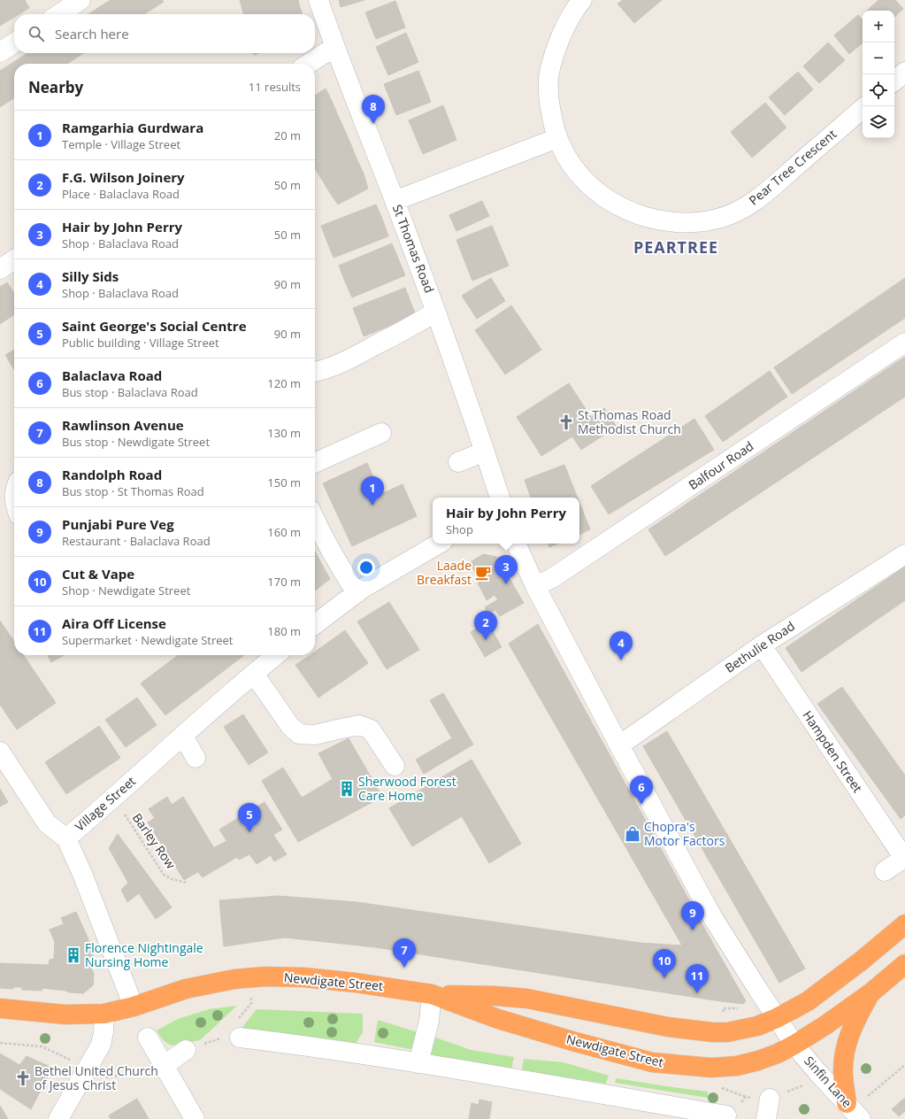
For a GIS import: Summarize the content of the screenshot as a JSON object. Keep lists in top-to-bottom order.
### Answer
{
  "streets": {
    "highway": ["Newdigate Street"],
    "street": [
      "Pear Tree Crescent",
      "St Thomas Road",
      "Balfour Road",
      "Bethulie Road",
      "Hampden Street",
      "Village Street",
      "Sinfin Lane"
    ],
    "path": ["Barley Row"]
  },
  "crossings": [
    ["Balfour Road", "Sinfin Lane"],
    ["Bethulie Road", "Hampden Street"],
    ["Bethulie Road", "Sinfin Lane"],
    ["Village Street", "Barley Row"],
    ["Village Street", "Newdigate Street"],
    ["Newdigate Street", "Sinfin Lane"]
  ],
  "districts": ["PEARTREE"],
  "places": {
    "church": ["St Thomas Road Methodist Church", "Bethel United Church of Jesus Christ"],
    "cafe": ["Laade Breakfast"],
    "building": ["Sherwood Forest Care Home", "Florence Nightingale Nursing Home"],
    "shop": ["Chopra's Motor Factors"]
  },
  "page": {
    "map_buttons": ["+", "−"],
    "search": "Search here",
    "heading": ["Nearby", "11 results"],
    "pins": [
      "8",
      "1",
      "3",
      "2",
      "4",
      "6",
      "5",
      "9",
      "7",
      "10",
      "11"
    ],
    "list": [
      {
        "mark": "1",
        "name": "Ramgarhia Gurdwara",
        "note": "Temple · Village Street",
        "value": "20 m"
      },
      {
        "mark": "2",
        "name": "F.G. Wilson Joinery",
        "note": "Place · Balaclava Road",
        "value": "50 m"
      },
      {
        "mark": "3",
        "name": "Hair by John Perry",
        "note": "Shop · Balaclava Road",
        "value": "50 m"
      },
      {
        "mark": "4",
        "name": "Silly Sids",
        "note": "Shop · Balaclava Road",
        "value": "90 m"
      },
      {
        "mark": "5",
        "name": "Saint George's Social Centre",
        "note": "Public building · Village Street",
        "value": "90 m"
      },
      {
        "mark": "6",
        "name": "Balaclava Road",
        "note": "Bus stop · Balaclava Road",
        "value": "120 m"
      },
      {
        "mark": "7",
        "name": "Rawlinson Avenue",
        "note": "Bus stop · Newdigate Street",
        "value": "130 m"
      },
      {
        "mark": "8",
        "name": "Randolph Road",
        "note": "Bus stop · St Thomas Road",
        "value": "150 m"
      },
      {
        "mark": "9",
        "name": "Punjabi Pure Veg",
        "note": "Restaurant · Balaclava Road",
        "value": "160 m"
      },
      {
        "mark": "10",
        "name": "Cut & Vape",
        "note": "Shop · Newdigate Street",
        "value": "170 m"
      },
      {
        "mark": "11",
        "name": "Aira Off License",
        "note": "Supermarket · Newdigate Street",
        "value": "180 m"
      }
    ],
    "popup": ["Hair by John Perry", "Shop"]
  }
}
